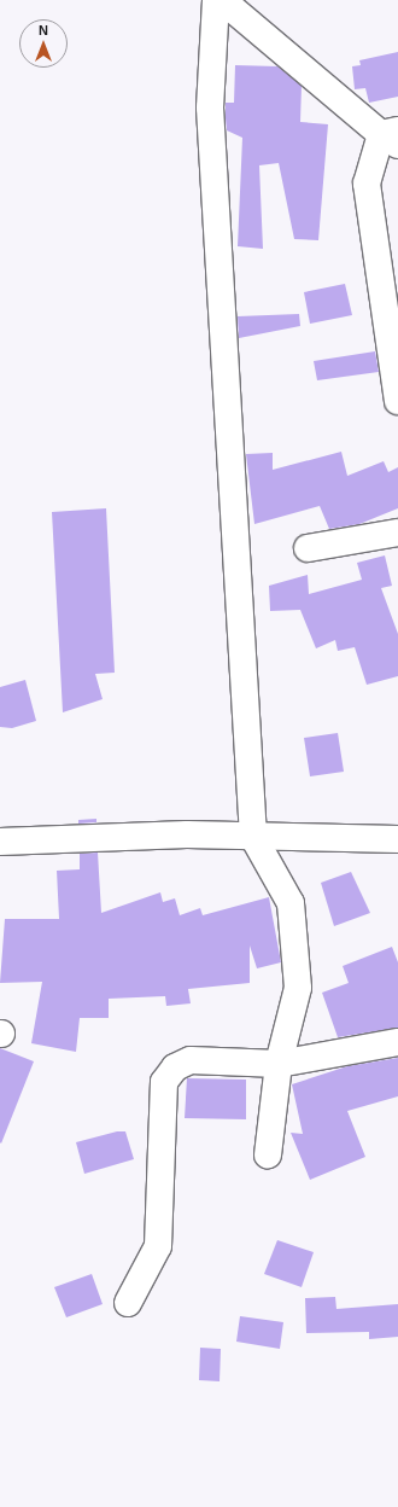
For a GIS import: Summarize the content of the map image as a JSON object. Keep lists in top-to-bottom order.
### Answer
{
  "north": "top"
}
